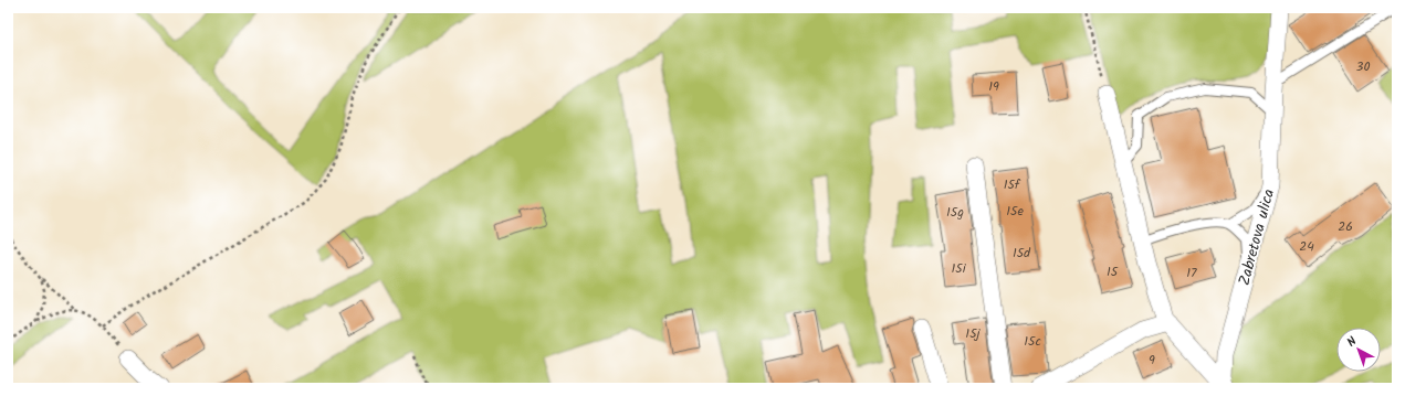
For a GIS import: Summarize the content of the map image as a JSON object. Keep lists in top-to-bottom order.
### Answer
{
  "streets": {
    "street": ["Zabretova ulica"]
  },
  "house_numbers": [
    "30",
    "19",
    "15f",
    "15e",
    "15g",
    "26",
    "24",
    "15d",
    "15i",
    "15",
    "17",
    "15j",
    "15c",
    "9"
  ],
  "north": "top left"
}
